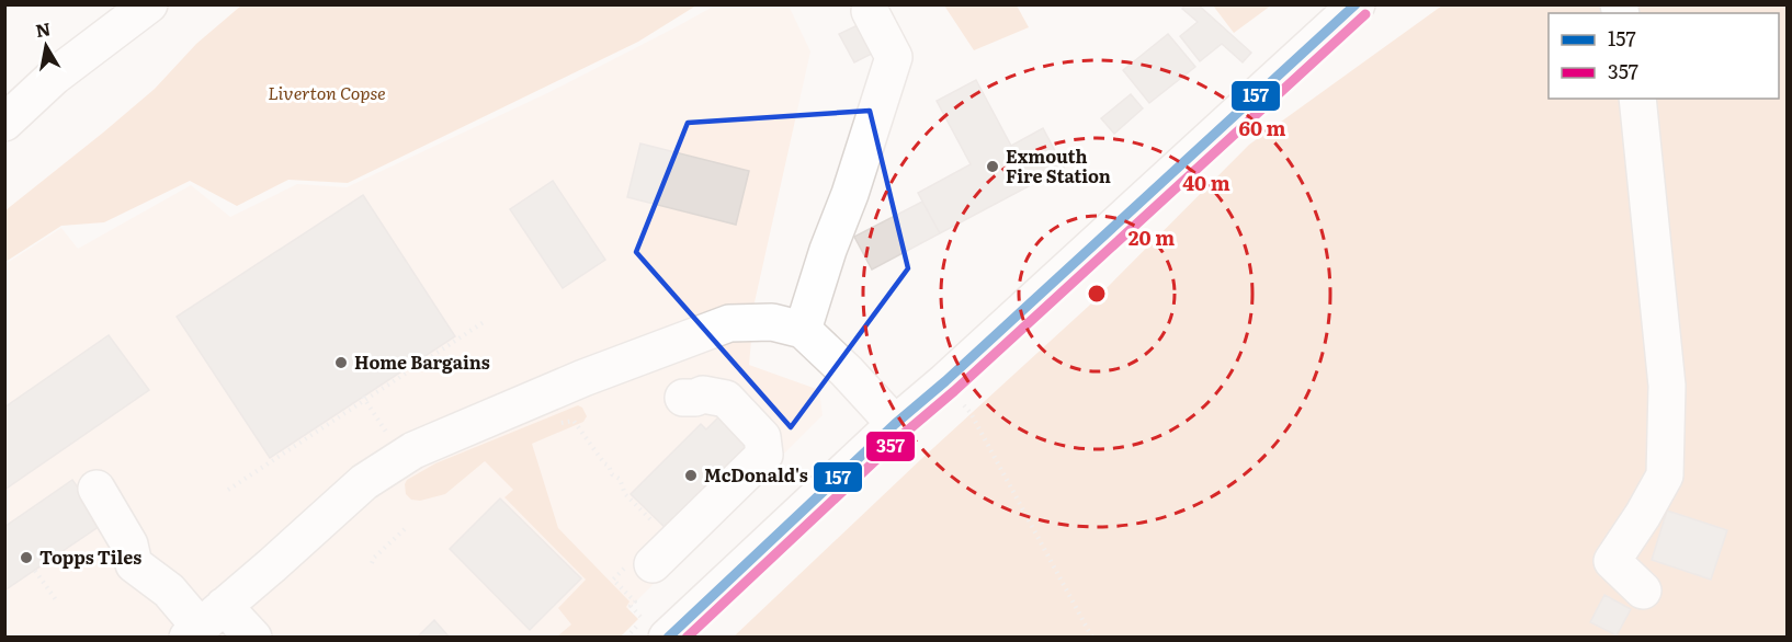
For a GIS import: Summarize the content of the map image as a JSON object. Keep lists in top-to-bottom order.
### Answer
{
  "parks": ["Liverton Copse"],
  "places": [
    "Exmouth Fire Station",
    "Home Bargains",
    "McDonald's",
    "Topps Tiles"
  ],
  "lines": ["transit line 157", "transit line 357"],
  "legend": ["157", "357"],
  "north": "top",
  "rings": ["60 m", "40 m", "20 m"]
}
